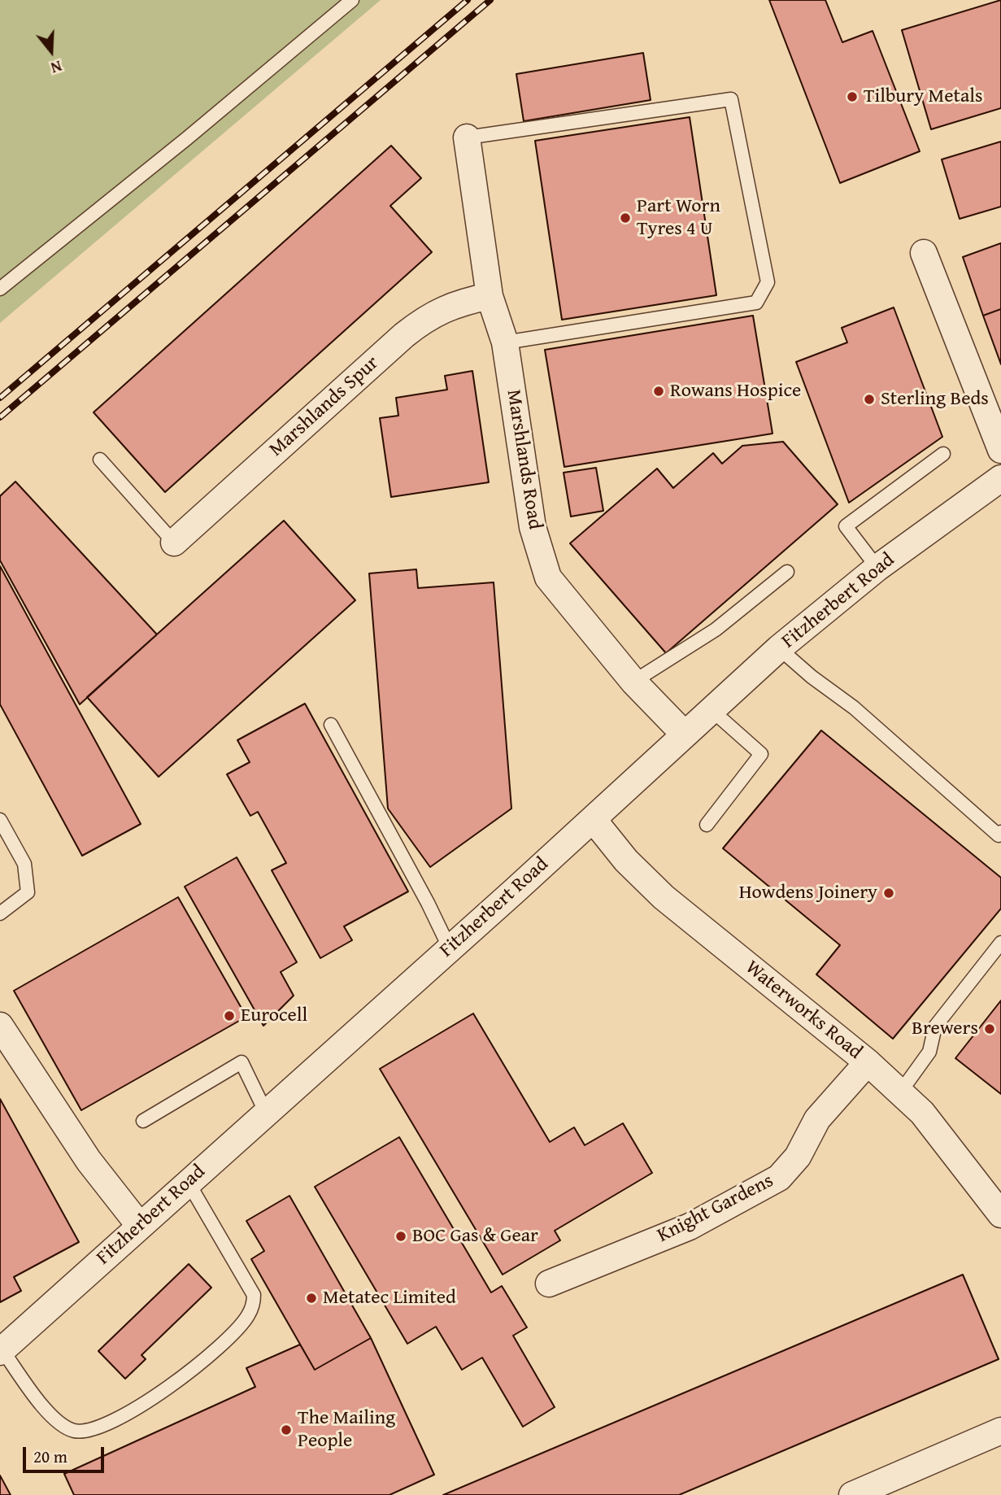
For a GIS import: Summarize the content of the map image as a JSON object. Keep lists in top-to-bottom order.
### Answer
{
  "streets": {
    "street": [
      "Marshlands Spur",
      "Marshlands Road",
      "Fitzherbert Road",
      "Waterworks Road",
      "Knight Gardens"
    ]
  },
  "crossings": [
    ["Marshlands Spur", "Marshlands Road"],
    ["Marshlands Road", "Fitzherbert Road"],
    ["Fitzherbert Road", "Waterworks Road"],
    ["Waterworks Road", "Knight Gardens"]
  ],
  "places": [
    "Tilbury Metals",
    "Part Worn Tyres 4 U",
    "Rowans Hospice",
    "Sterling Beds",
    "Howdens Joinery",
    "Eurocell",
    "Brewers",
    "BOC Gas & Gear",
    "Metatec Limited",
    "The Mailing People"
  ],
  "scale_bar": "20 m",
  "north": "bottom"
}
